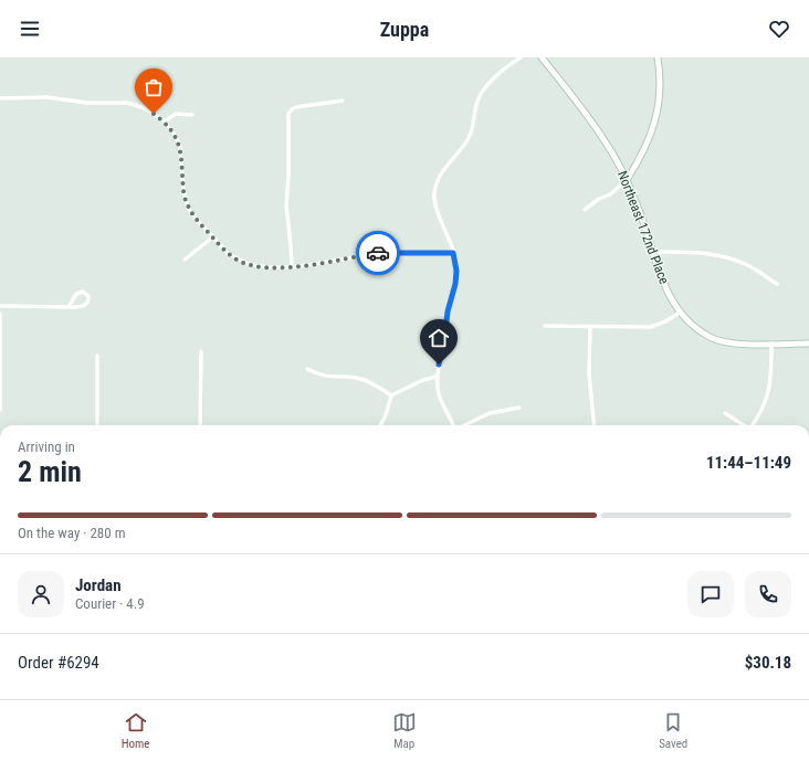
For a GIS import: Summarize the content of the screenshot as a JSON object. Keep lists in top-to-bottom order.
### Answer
{
  "streets": {
    "street": ["Northeast 172nd Place"]
  },
  "page": {
    "header": "Zuppa",
    "heading": ["2 min", "Arriving in", "11:44–11:49"],
    "panel": [
      "Jordan",
      "Courier · 4.9",
      "Order #6294",
      "$30.18"
    ],
    "bar": "On the way · 280 m",
    "tabs": ["Home", "Map", "Saved"]
  }
}
